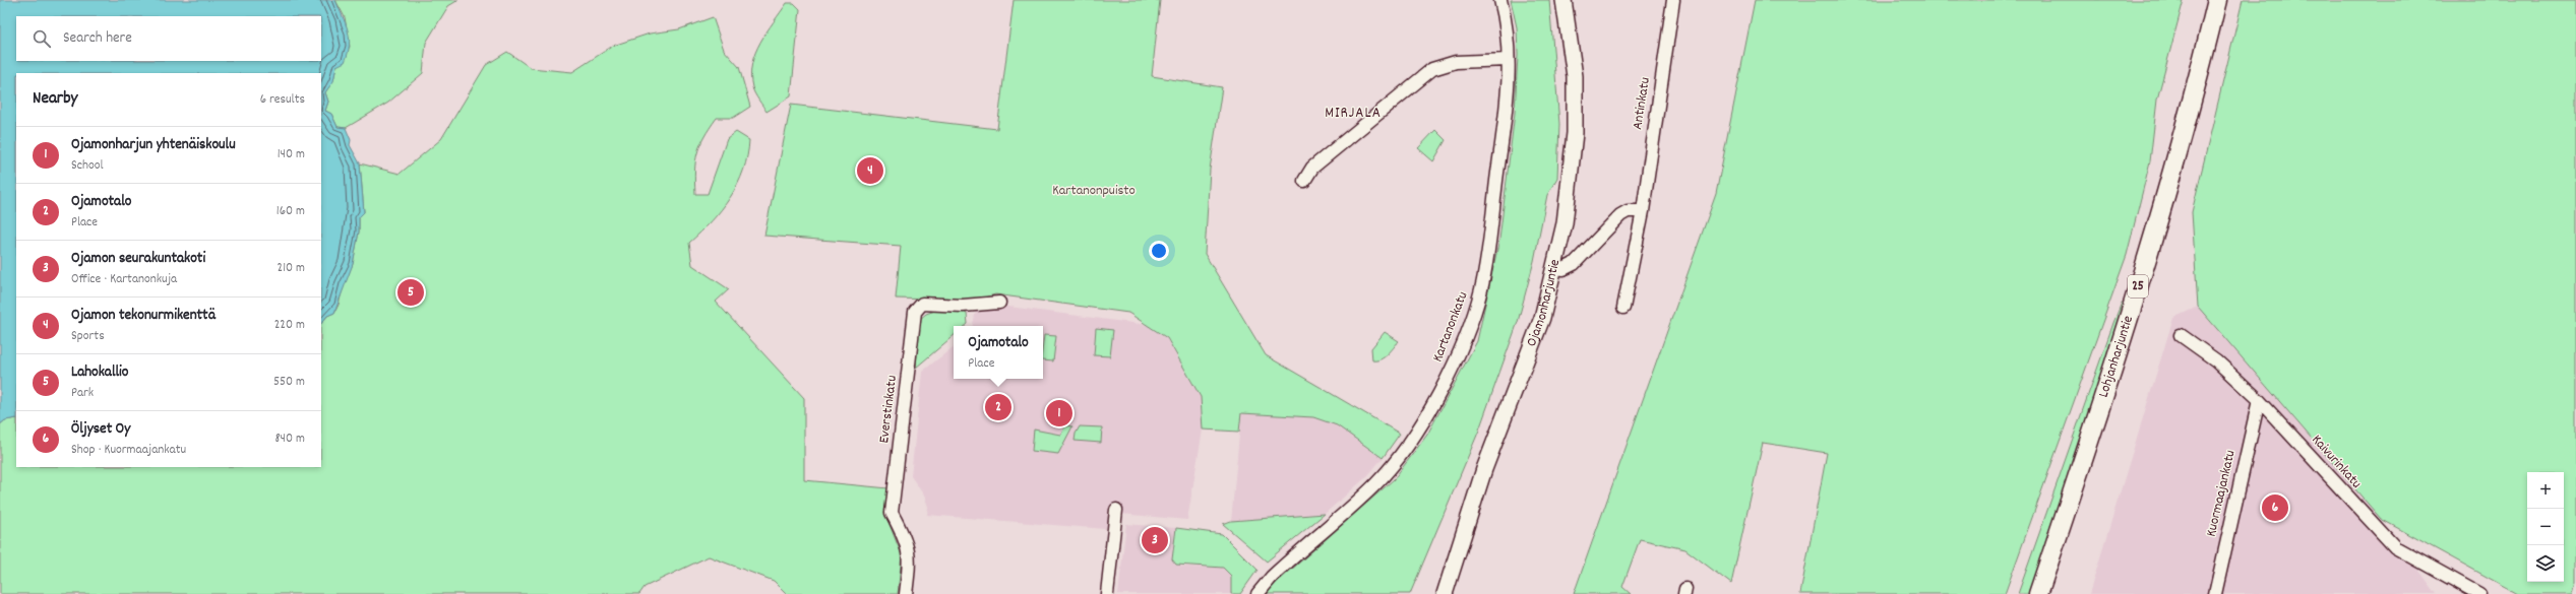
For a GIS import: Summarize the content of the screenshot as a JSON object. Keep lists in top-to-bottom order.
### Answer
{
  "streets": {
    "highway": ["25", "Lohjanharjuntie"],
    "main road": ["Ojamonharjuntie"],
    "street": [
      "Antinkatu",
      "Kartanonkatu",
      "Everstinkatu",
      "Kaivurinkatu",
      "Kuormaajankatu"
    ]
  },
  "crossings": [
    ["Kaivurinkatu", "Kuormaajankatu"]
  ],
  "districts": ["MIRJALA"],
  "parks": ["Kartanonpuisto"],
  "page": {
    "search": "Search here",
    "heading": ["Nearby", "6 results"],
    "list": [
      {
        "mark": "1",
        "name": "Ojamonharjun yhtenäiskoulu",
        "note": "School",
        "value": "140 m"
      },
      {
        "mark": "2",
        "name": "Ojamotalo",
        "note": "Place",
        "value": "160 m"
      },
      {
        "mark": "3",
        "name": "Ojamon seurakuntakoti",
        "note": "Office · Kartanonkuja",
        "value": "210 m"
      },
      {
        "mark": "4",
        "name": "Ojamon tekonurmikenttä",
        "note": "Sports",
        "value": "220 m"
      },
      {
        "mark": "5",
        "name": "Lahokallio",
        "note": "Park",
        "value": "550 m"
      },
      {
        "mark": "6",
        "name": "Öljyset Oy",
        "note": "Shop · Kuormaajankatu",
        "value": "840 m"
      }
    ],
    "pins": [
      "4",
      "5",
      "2",
      "1",
      "6",
      "3"
    ],
    "popup": ["Ojamotalo", "Place"],
    "map_buttons": ["+", "−"]
  }
}
